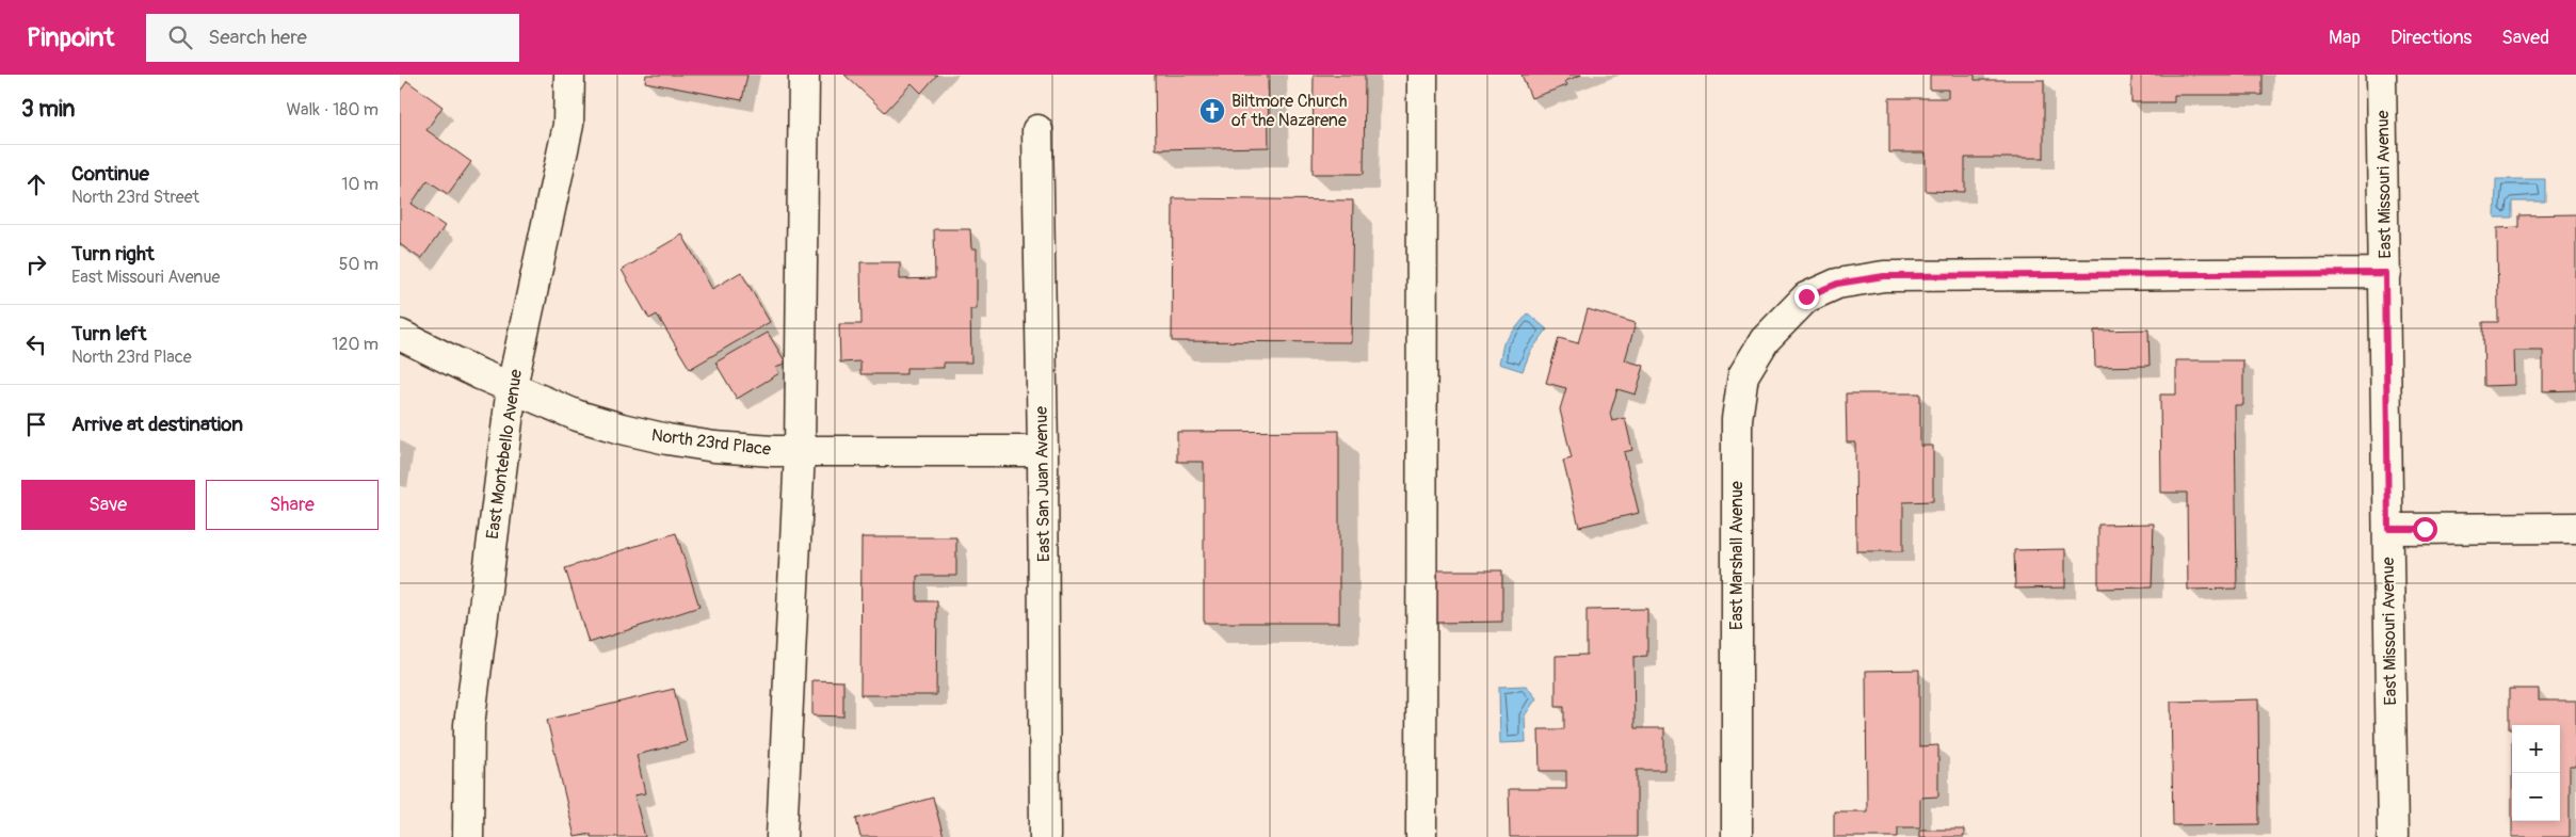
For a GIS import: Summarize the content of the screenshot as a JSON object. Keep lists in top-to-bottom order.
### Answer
{
  "streets": {
    "street": [
      "East Missouri Avenue",
      "North 23rd Place",
      "East Montebello Avenue",
      "East San Juan Avenue",
      "East Marshall Avenue"
    ]
  },
  "crossings": [
    ["East Missouri Avenue", "East Marshall Avenue"],
    ["North 23rd Place", "East Montebello Avenue"],
    ["North 23rd Place", "East San Juan Avenue"]
  ],
  "places": {
    "church": ["Biltmore Church of the Nazarene"]
  },
  "page": {
    "header": "Pinpoint",
    "search": "Search here",
    "nav": ["Map", "Directions", "Saved"],
    "heading": ["3 min", "Walk · 180 m"],
    "list": [
      ["Continue", "North 23rd Street", "10 m"],
      ["Turn right", "East Missouri Avenue", "50 m"],
      ["Turn left", "North 23rd Place", "120 m"],
      "Arrive at destination"
    ],
    "buttons": ["Save", "Share"],
    "map_buttons": ["+", "−"]
  }
}
